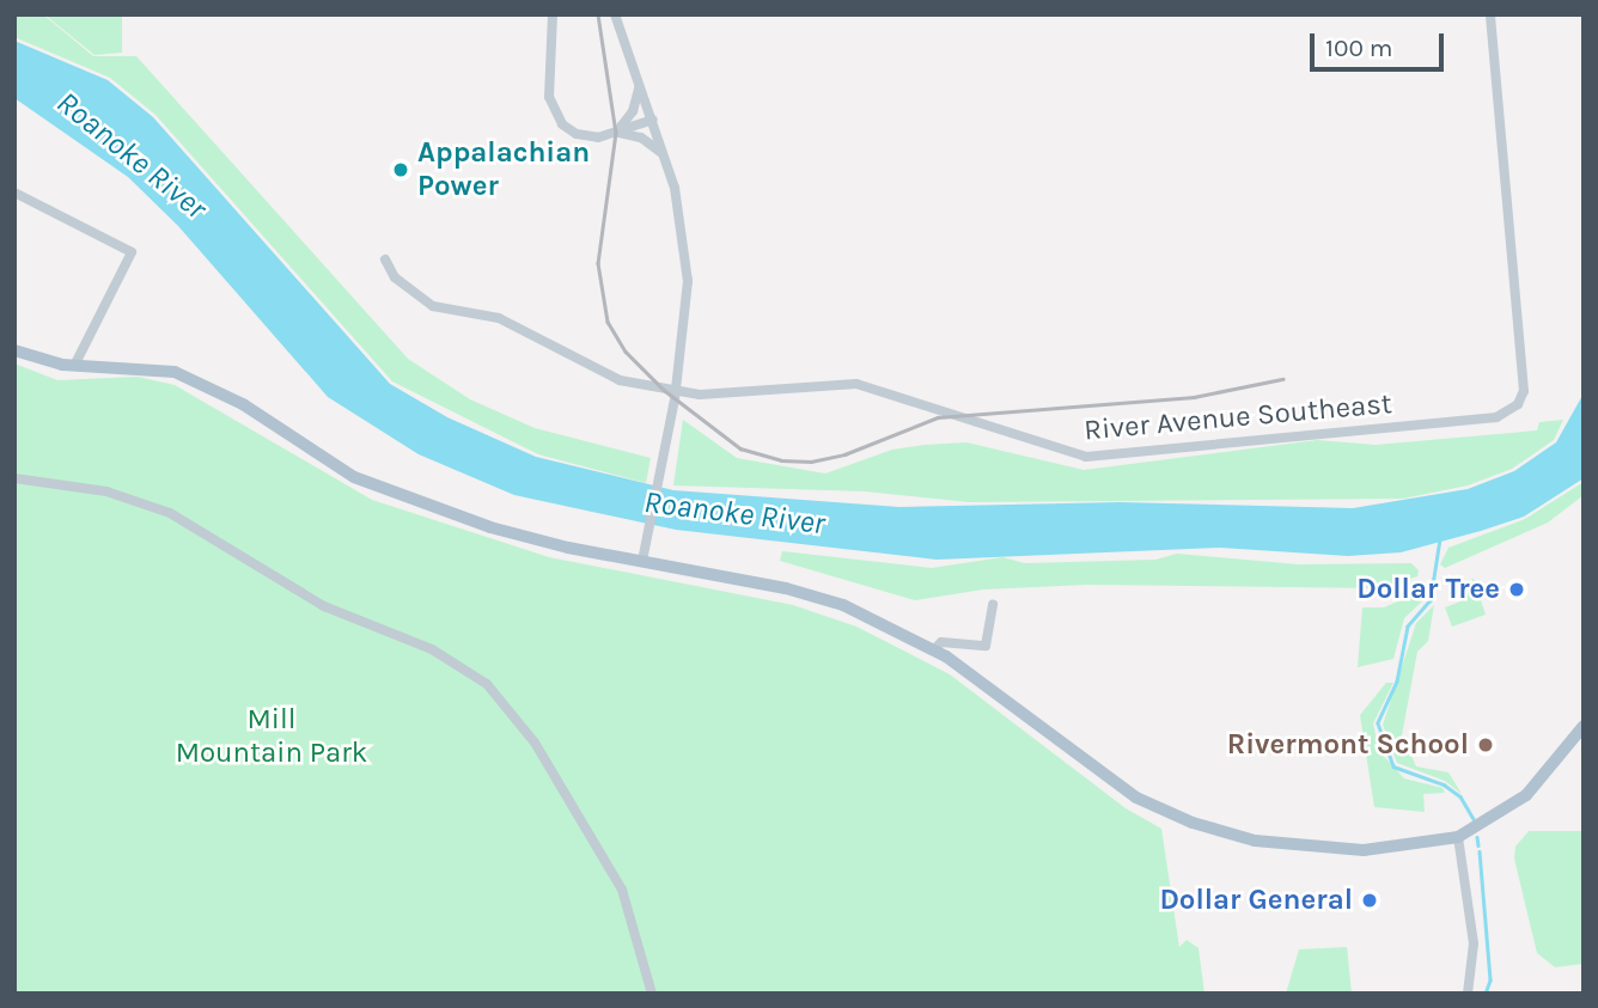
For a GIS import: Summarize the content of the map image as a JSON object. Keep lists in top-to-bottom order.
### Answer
{
  "streets": {
    "street": ["River Avenue Southeast"]
  },
  "water": ["Roanoke River"],
  "parks": ["Mill Mountain Park"],
  "places": [
    "Appalachian Power",
    "Dollar Tree",
    "Rivermont School",
    "Dollar General"
  ],
  "scale_bar": "100 m"
}
